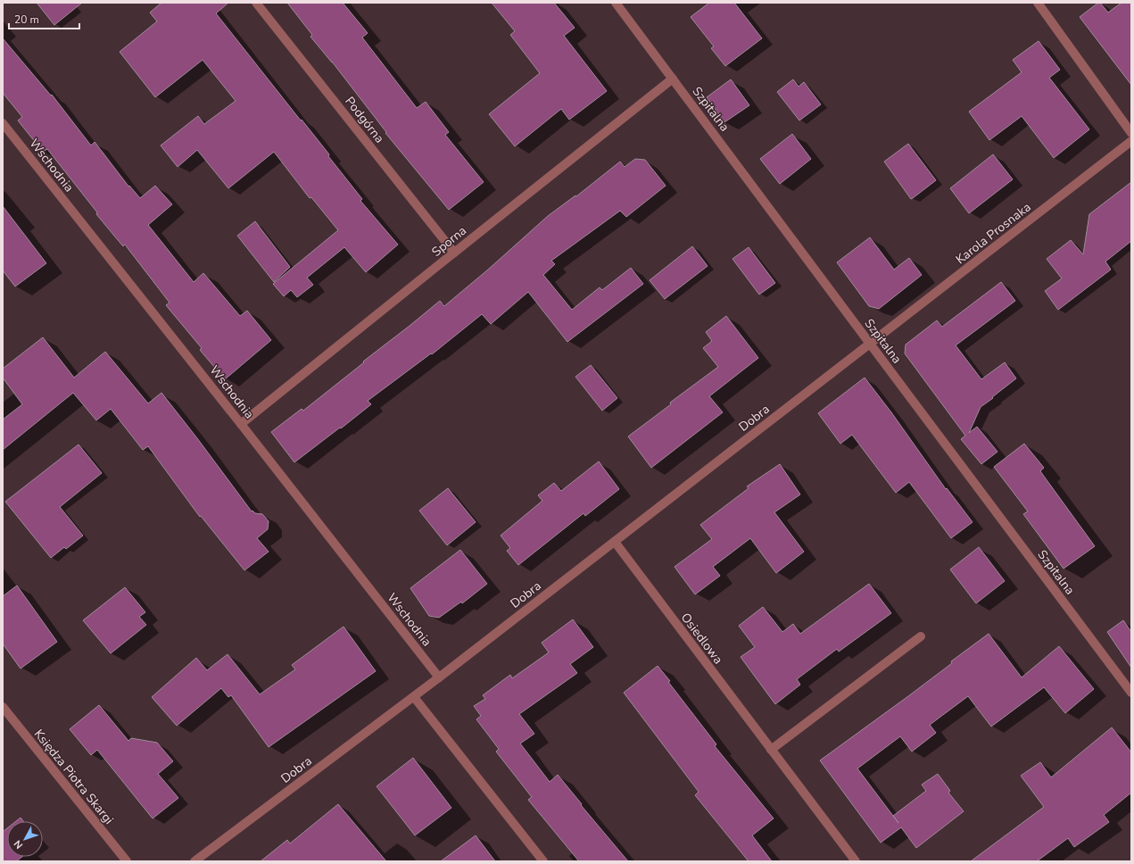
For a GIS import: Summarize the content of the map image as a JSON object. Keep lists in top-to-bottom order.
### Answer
{
  "streets": {
    "street": [
      "Szpitalna",
      "Podgórna",
      "Wschodnia",
      "Karola Prosnaka",
      "Sporna",
      "Dobra",
      "Osiedlowa",
      "Księdza Piotra Skargi"
    ]
  },
  "crossings": [
    ["Szpitalna", "Karola Prosnaka"],
    ["Szpitalna", "Sporna"],
    ["Szpitalna", "Dobra"],
    ["Podgórna", "Sporna"],
    ["Wschodnia", "Sporna"],
    ["Wschodnia", "Dobra"],
    ["Karola Prosnaka", "Dobra"],
    ["Dobra", "Osiedlowa"]
  ],
  "scale_bar": "20 m",
  "north": "bottom left"
}
